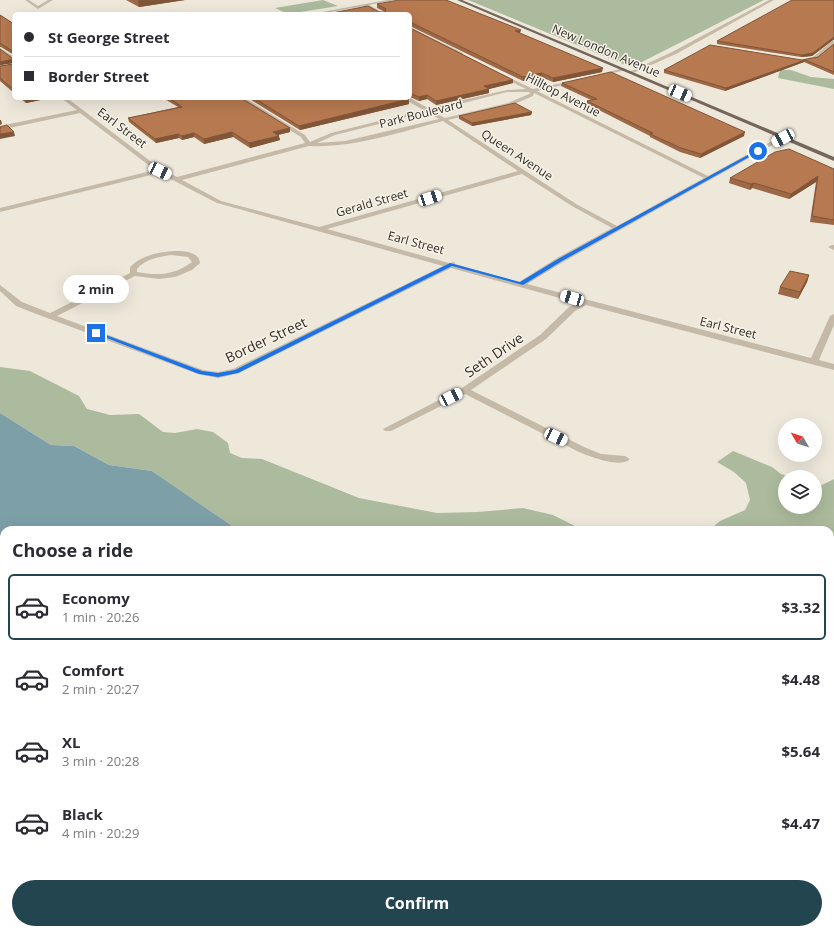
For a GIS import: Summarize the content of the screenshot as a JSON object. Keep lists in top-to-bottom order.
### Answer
{
  "streets": {
    "main road": ["New London Avenue"],
    "street": [
      "Hilltop Avenue",
      "Park Boulevard",
      "Earl Street",
      "Queen Avenue",
      "Gerald Street",
      "Border Street",
      "Seth Drive"
    ]
  },
  "crossings": [
    ["Hilltop Avenue", "Park Boulevard"],
    ["Park Boulevard", "Earl Street"],
    ["Park Boulevard", "Queen Avenue"],
    ["Earl Street", "Gerald Street"],
    ["Earl Street", "Border Street"],
    ["Earl Street", "Seth Drive"],
    ["Queen Avenue", "Gerald Street"]
  ],
  "north": "top left",
  "page": {
    "banner": ["St George Street", "Border Street"],
    "bubble": "2 min",
    "heading": "Choose a ride",
    "list": [
      {
        "name": "Economy",
        "note": "1 min · 20:26",
        "value": "$3.32"
      },
      {
        "name": "Comfort",
        "note": "2 min · 20:27",
        "value": "$4.48"
      },
      {
        "name": "XL",
        "note": "3 min · 20:28",
        "value": "$5.64"
      },
      {
        "name": "Black",
        "note": "4 min · 20:29",
        "value": "$4.47"
      }
    ],
    "buttons": "Confirm"
  }
}
